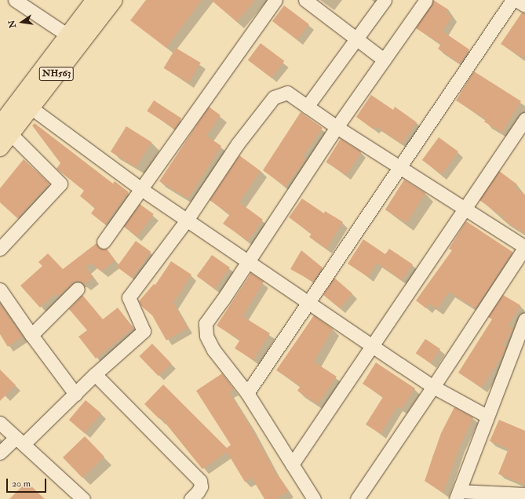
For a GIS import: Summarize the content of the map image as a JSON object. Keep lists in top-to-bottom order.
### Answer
{
  "streets": {
    "highway": ["NH563"]
  },
  "scale_bar": "20 m",
  "north": "left"
}
